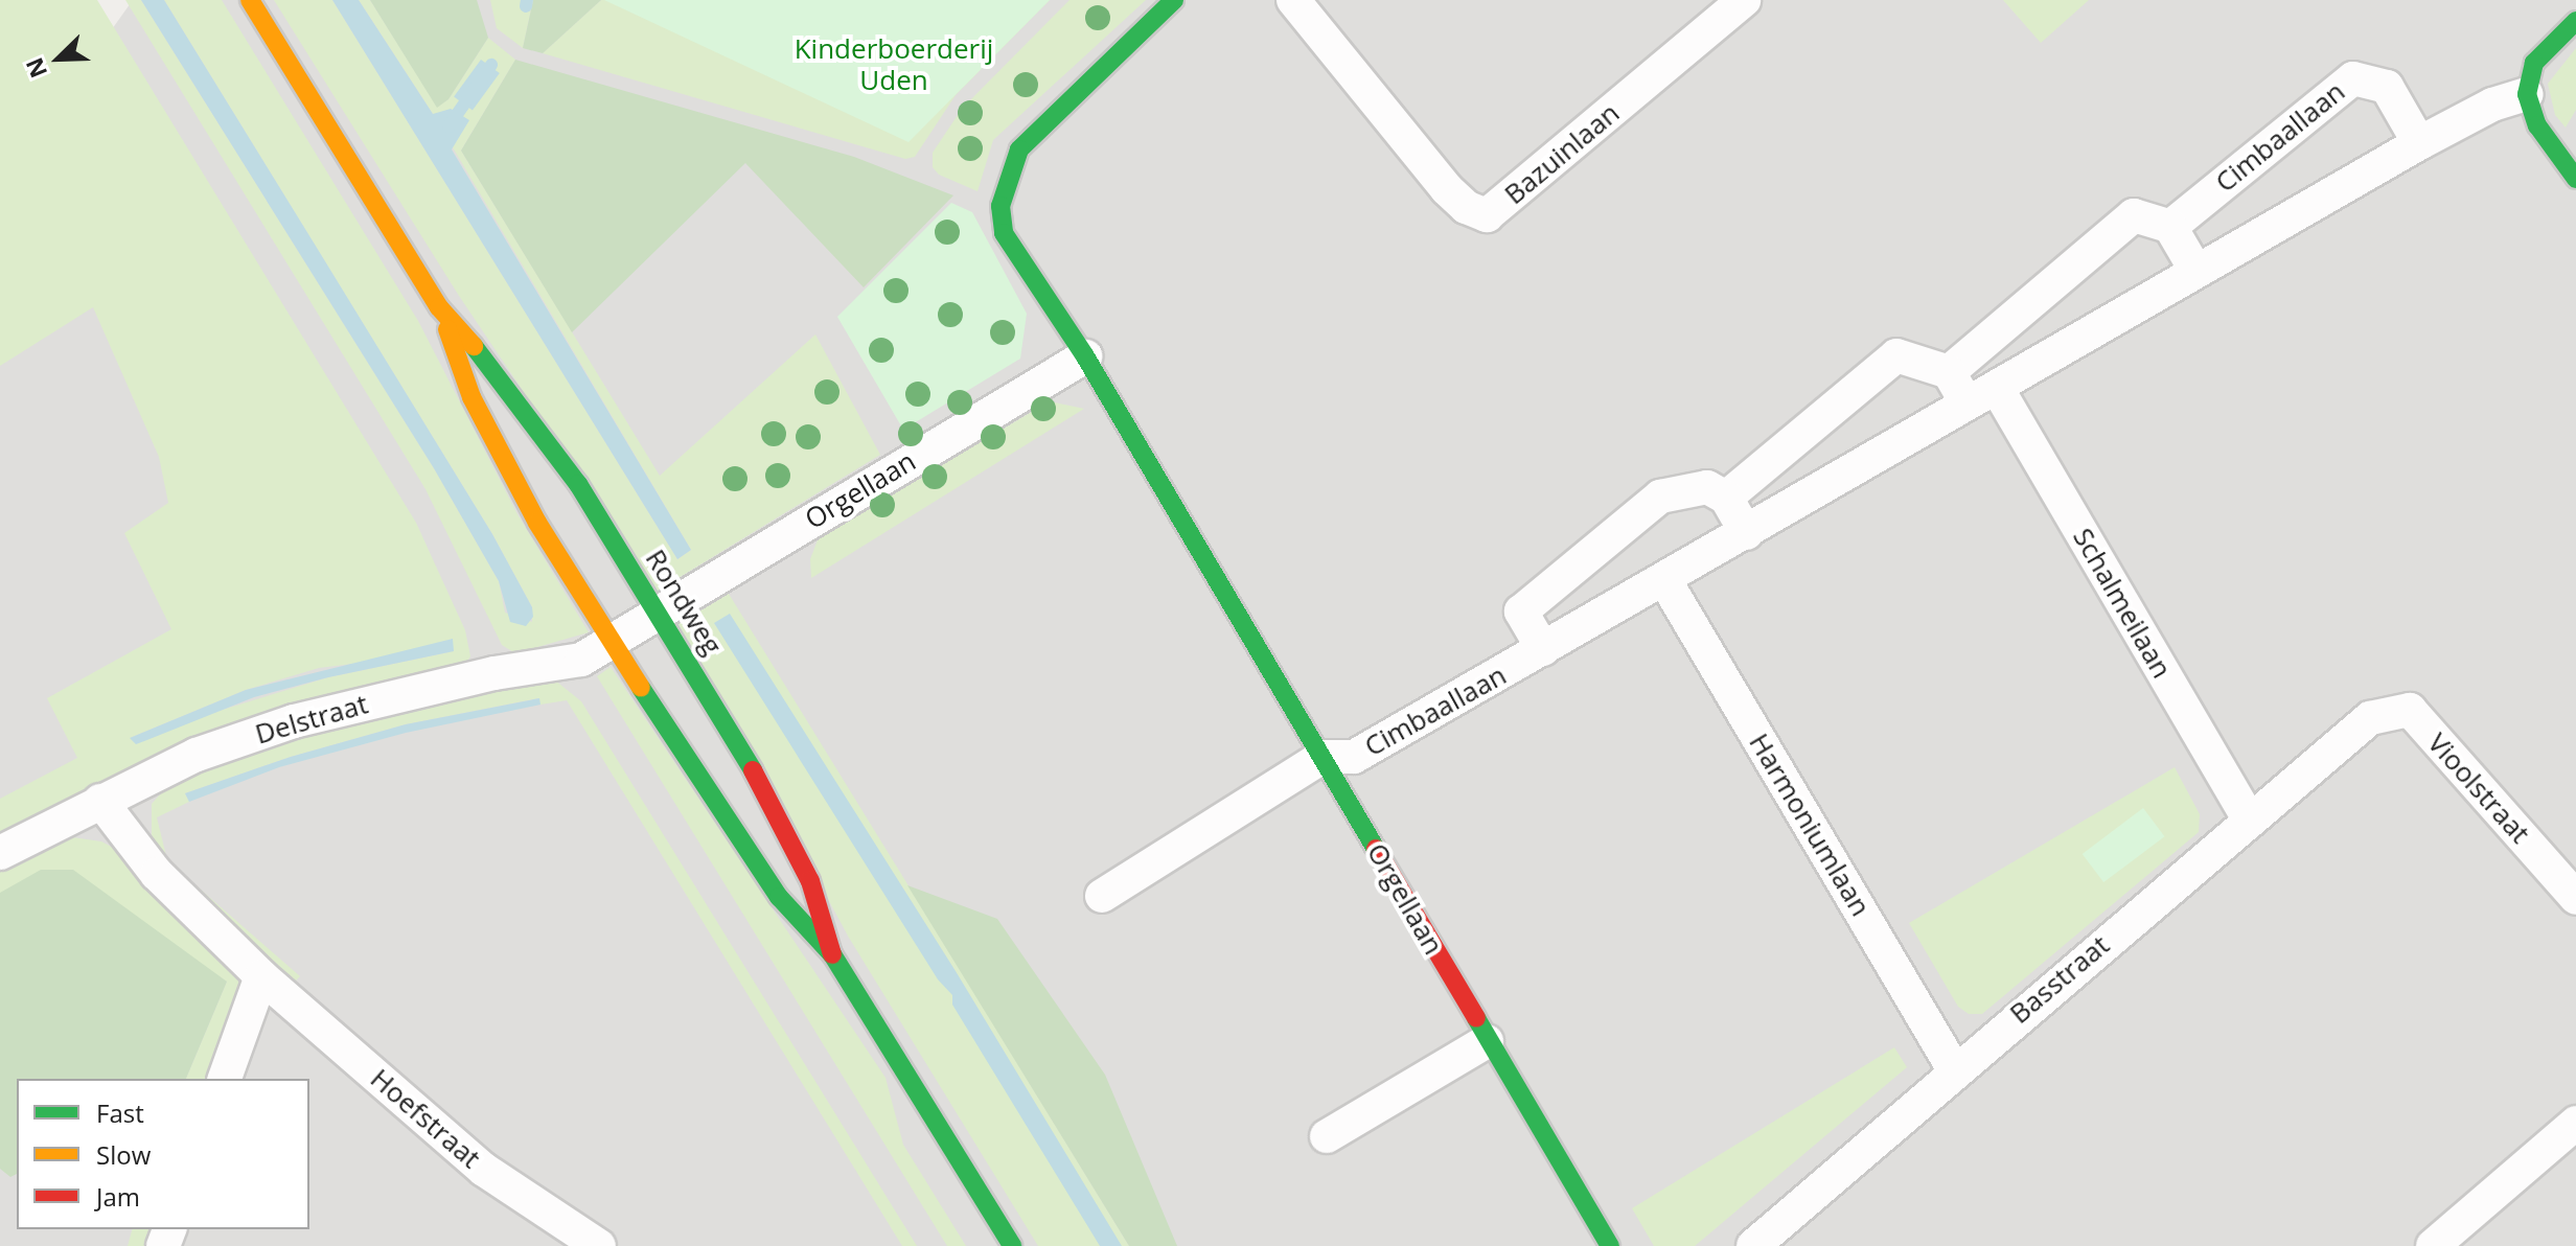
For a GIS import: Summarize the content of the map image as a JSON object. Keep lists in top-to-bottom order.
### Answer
{
  "streets": {
    "main road": ["Orgellaan", "Rondweg"],
    "street": [
      "Cimbaallaan",
      "Bazuinlaan",
      "Schalmeilaan",
      "Delstraat",
      "Vioolstraat",
      "Harmoniumlaan",
      "Basstraat",
      "Hoefstraat"
    ]
  },
  "crossings": [
    ["Cimbaallaan", "Orgellaan"],
    ["Cimbaallaan", "Schalmeilaan"],
    ["Cimbaallaan", "Harmoniumlaan"],
    ["Orgellaan", "Rondweg"],
    ["Orgellaan", "Delstraat"],
    ["Rondweg", "Delstraat"],
    ["Schalmeilaan", "Basstraat"],
    ["Delstraat", "Hoefstraat"],
    ["Vioolstraat", "Basstraat"],
    ["Harmoniumlaan", "Basstraat"]
  ],
  "parks": ["Kinderboerderij Uden"],
  "legend": ["Fast", "Slow", "Jam"],
  "north": "bottom left"
}
